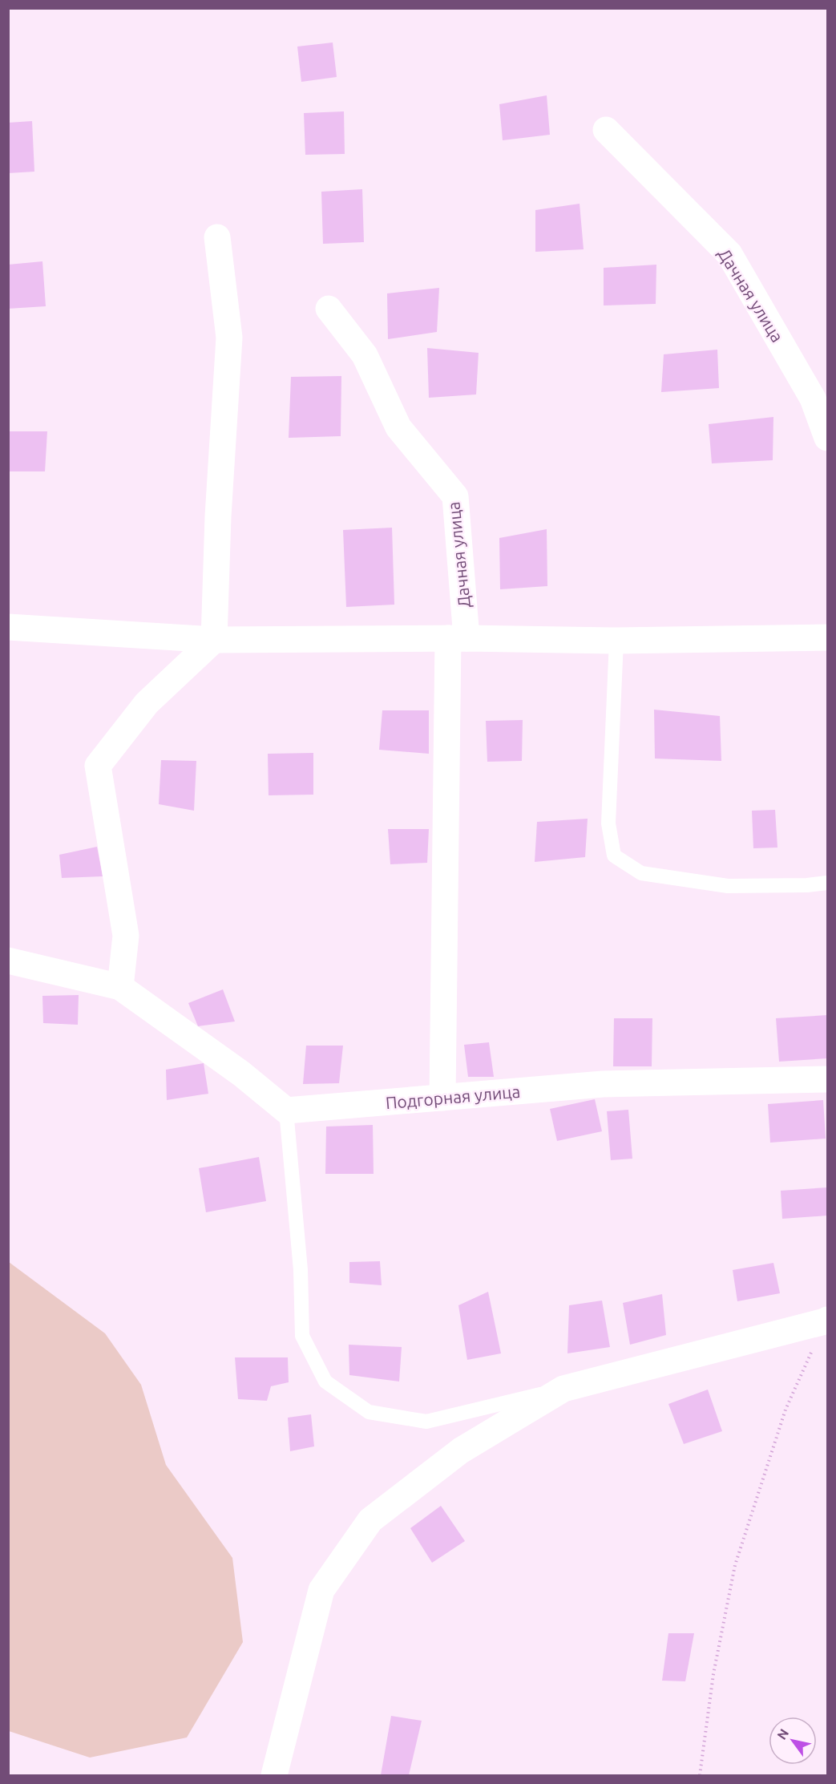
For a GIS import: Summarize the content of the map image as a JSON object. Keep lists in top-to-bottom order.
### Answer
{
  "streets": {
    "street": ["Дачная улица", "Подгорная улица"]
  },
  "crossings": [
    ["Дачная улица", "Подгорная улица"]
  ],
  "north": "top left"
}
